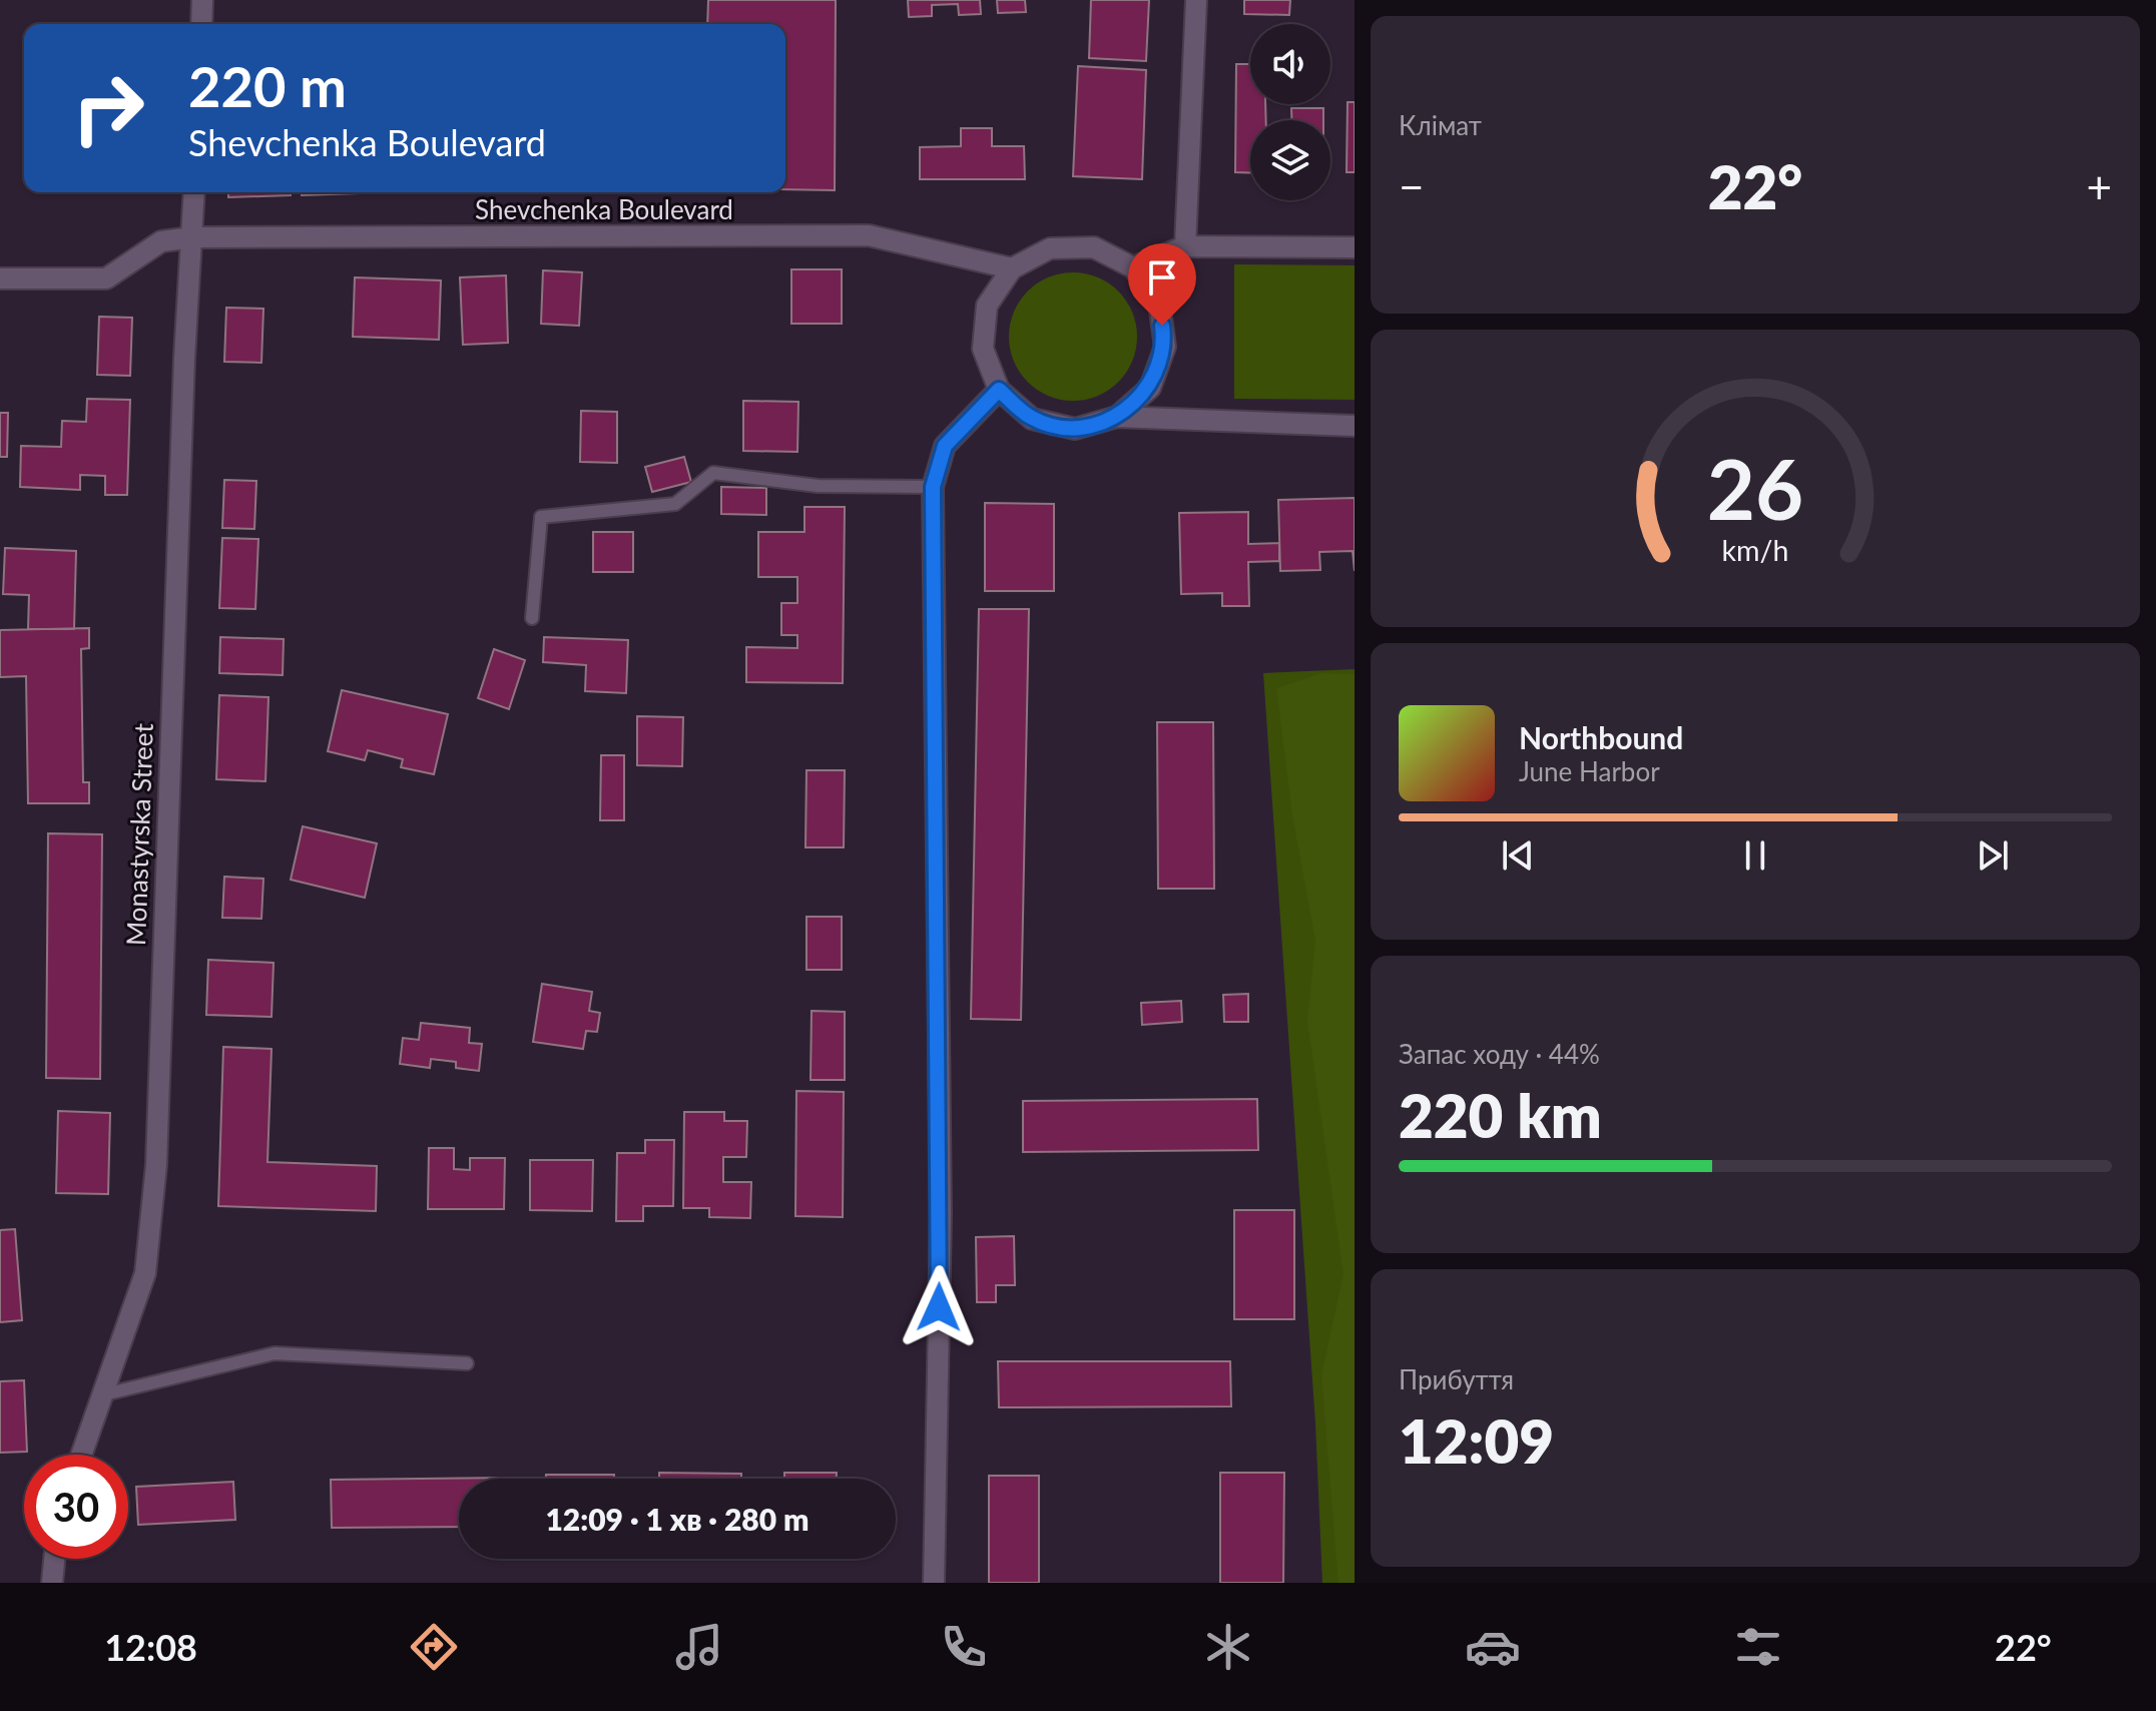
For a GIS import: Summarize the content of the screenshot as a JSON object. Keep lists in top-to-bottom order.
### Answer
{
  "streets": {
    "street": ["Shevchenka Boulevard", "Monastyrska Street"]
  },
  "crossings": [
    ["Shevchenka Boulevard", "Monastyrska Street"]
  ],
  "page": {
    "tile": [
      "Клімат",
      ["Запас ходу · 44%", "220 km"],
      ["Прибуття", "12:09"]
    ],
    "turn": ["220 m", "Shevchenka Boulevard"],
    "heat": ["−", "22°", "+"],
    "song": ["Northbound", "June Harbor"],
    "limit": "30",
    "trip": "12:09 · 1 хв · 280 m",
    "tabs": ["12:08", "22°"],
    "gauge": ["26", "km/h"]
  }
}
